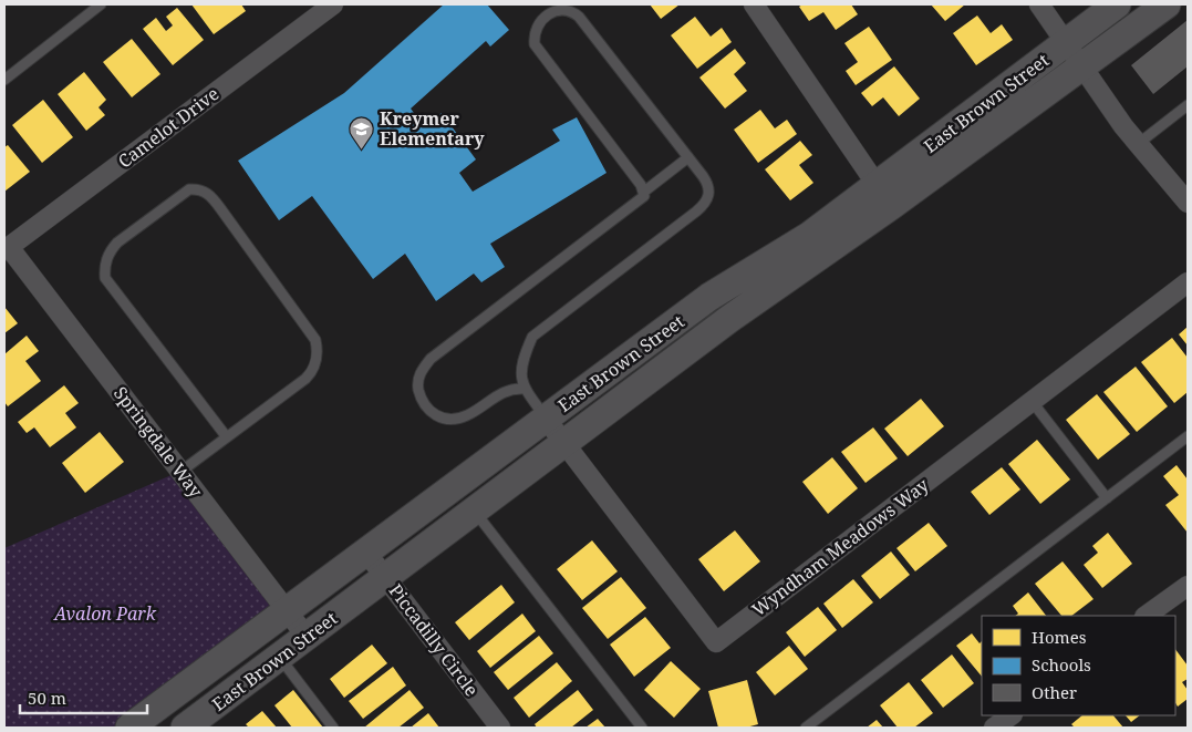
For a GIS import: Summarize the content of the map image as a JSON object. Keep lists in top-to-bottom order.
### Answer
{
  "streets": {
    "main road": ["East Brown Street"],
    "street": [
      "Camelot Drive",
      "Springdale Way",
      "Wyndham Meadows Way",
      "Piccadilly Circle"
    ]
  },
  "crossings": [
    ["East Brown Street", "Springdale Way"],
    ["East Brown Street", "Wyndham Meadows Way"],
    ["East Brown Street", "Piccadilly Circle"],
    ["Camelot Drive", "Springdale Way"]
  ],
  "parks": ["Avalon Park"],
  "places": {
    "school or university": ["Kreymer Elementary"]
  },
  "legend": ["Homes", "Schools", "Other"],
  "scale_bar": "50 m"
}
